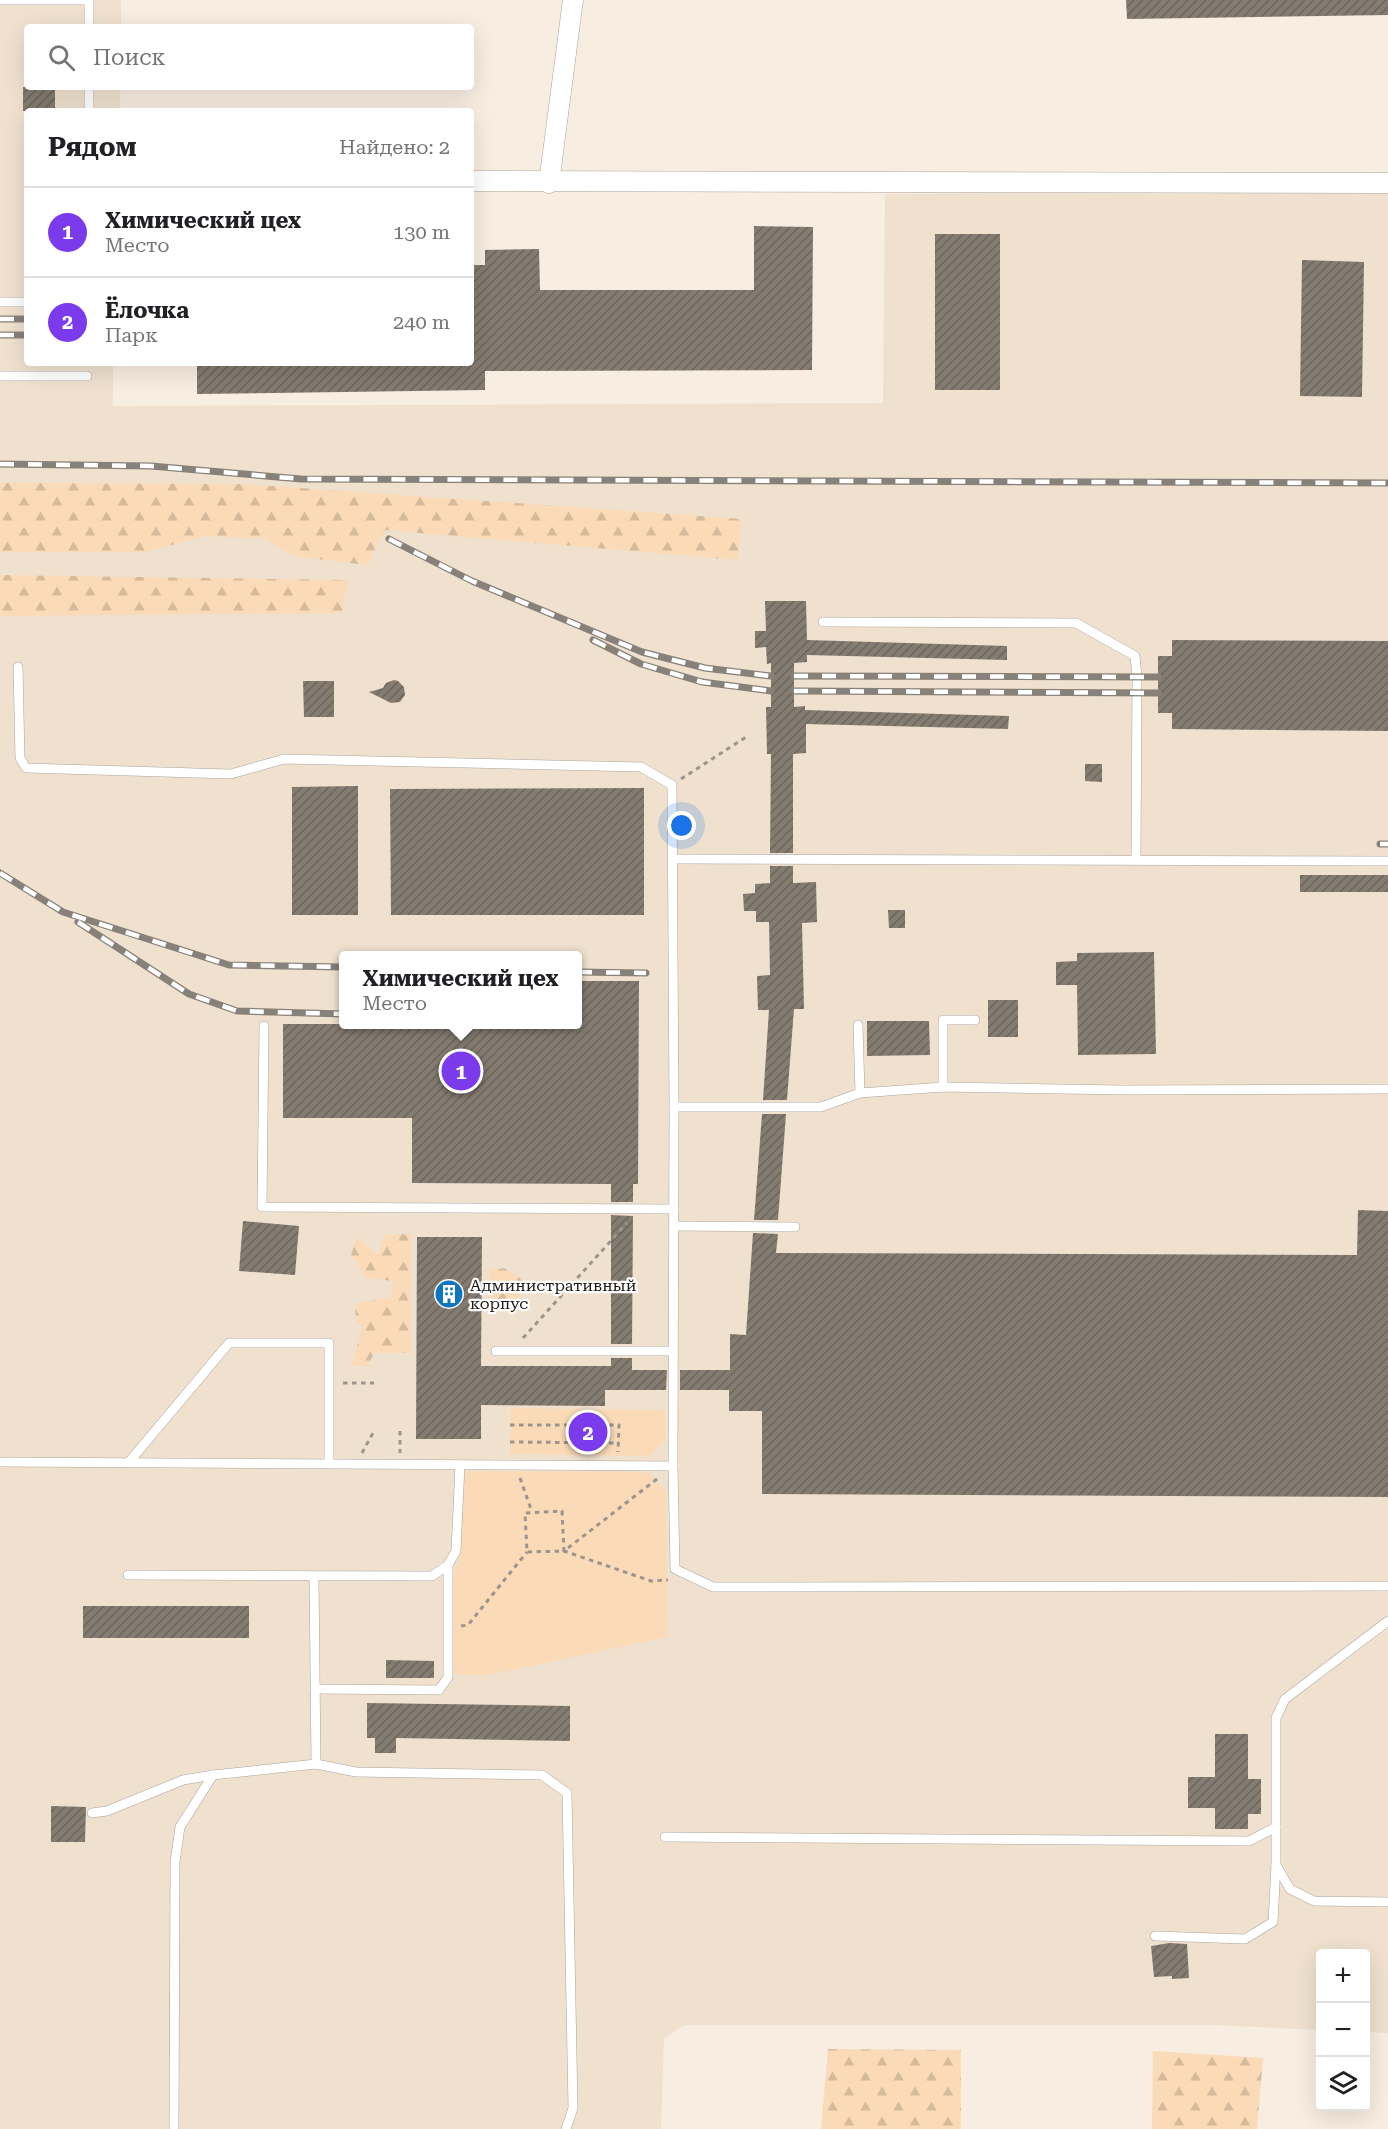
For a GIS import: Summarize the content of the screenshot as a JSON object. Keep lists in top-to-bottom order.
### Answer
{
  "places": {
    "building": ["Административный корпус"]
  },
  "page": {
    "search": "Поиск",
    "heading": ["Рядом", "Найдено: 2"],
    "list": [
      {
        "mark": "1",
        "name": "Химический цех",
        "note": "Место",
        "value": "130 m"
      },
      {
        "mark": "2",
        "name": "Ёлочка",
        "note": "Парк",
        "value": "240 m"
      }
    ],
    "popup": ["Химический цех", "Место"],
    "pins": ["1", "2"],
    "map_buttons": ["+", "−"]
  }
}
